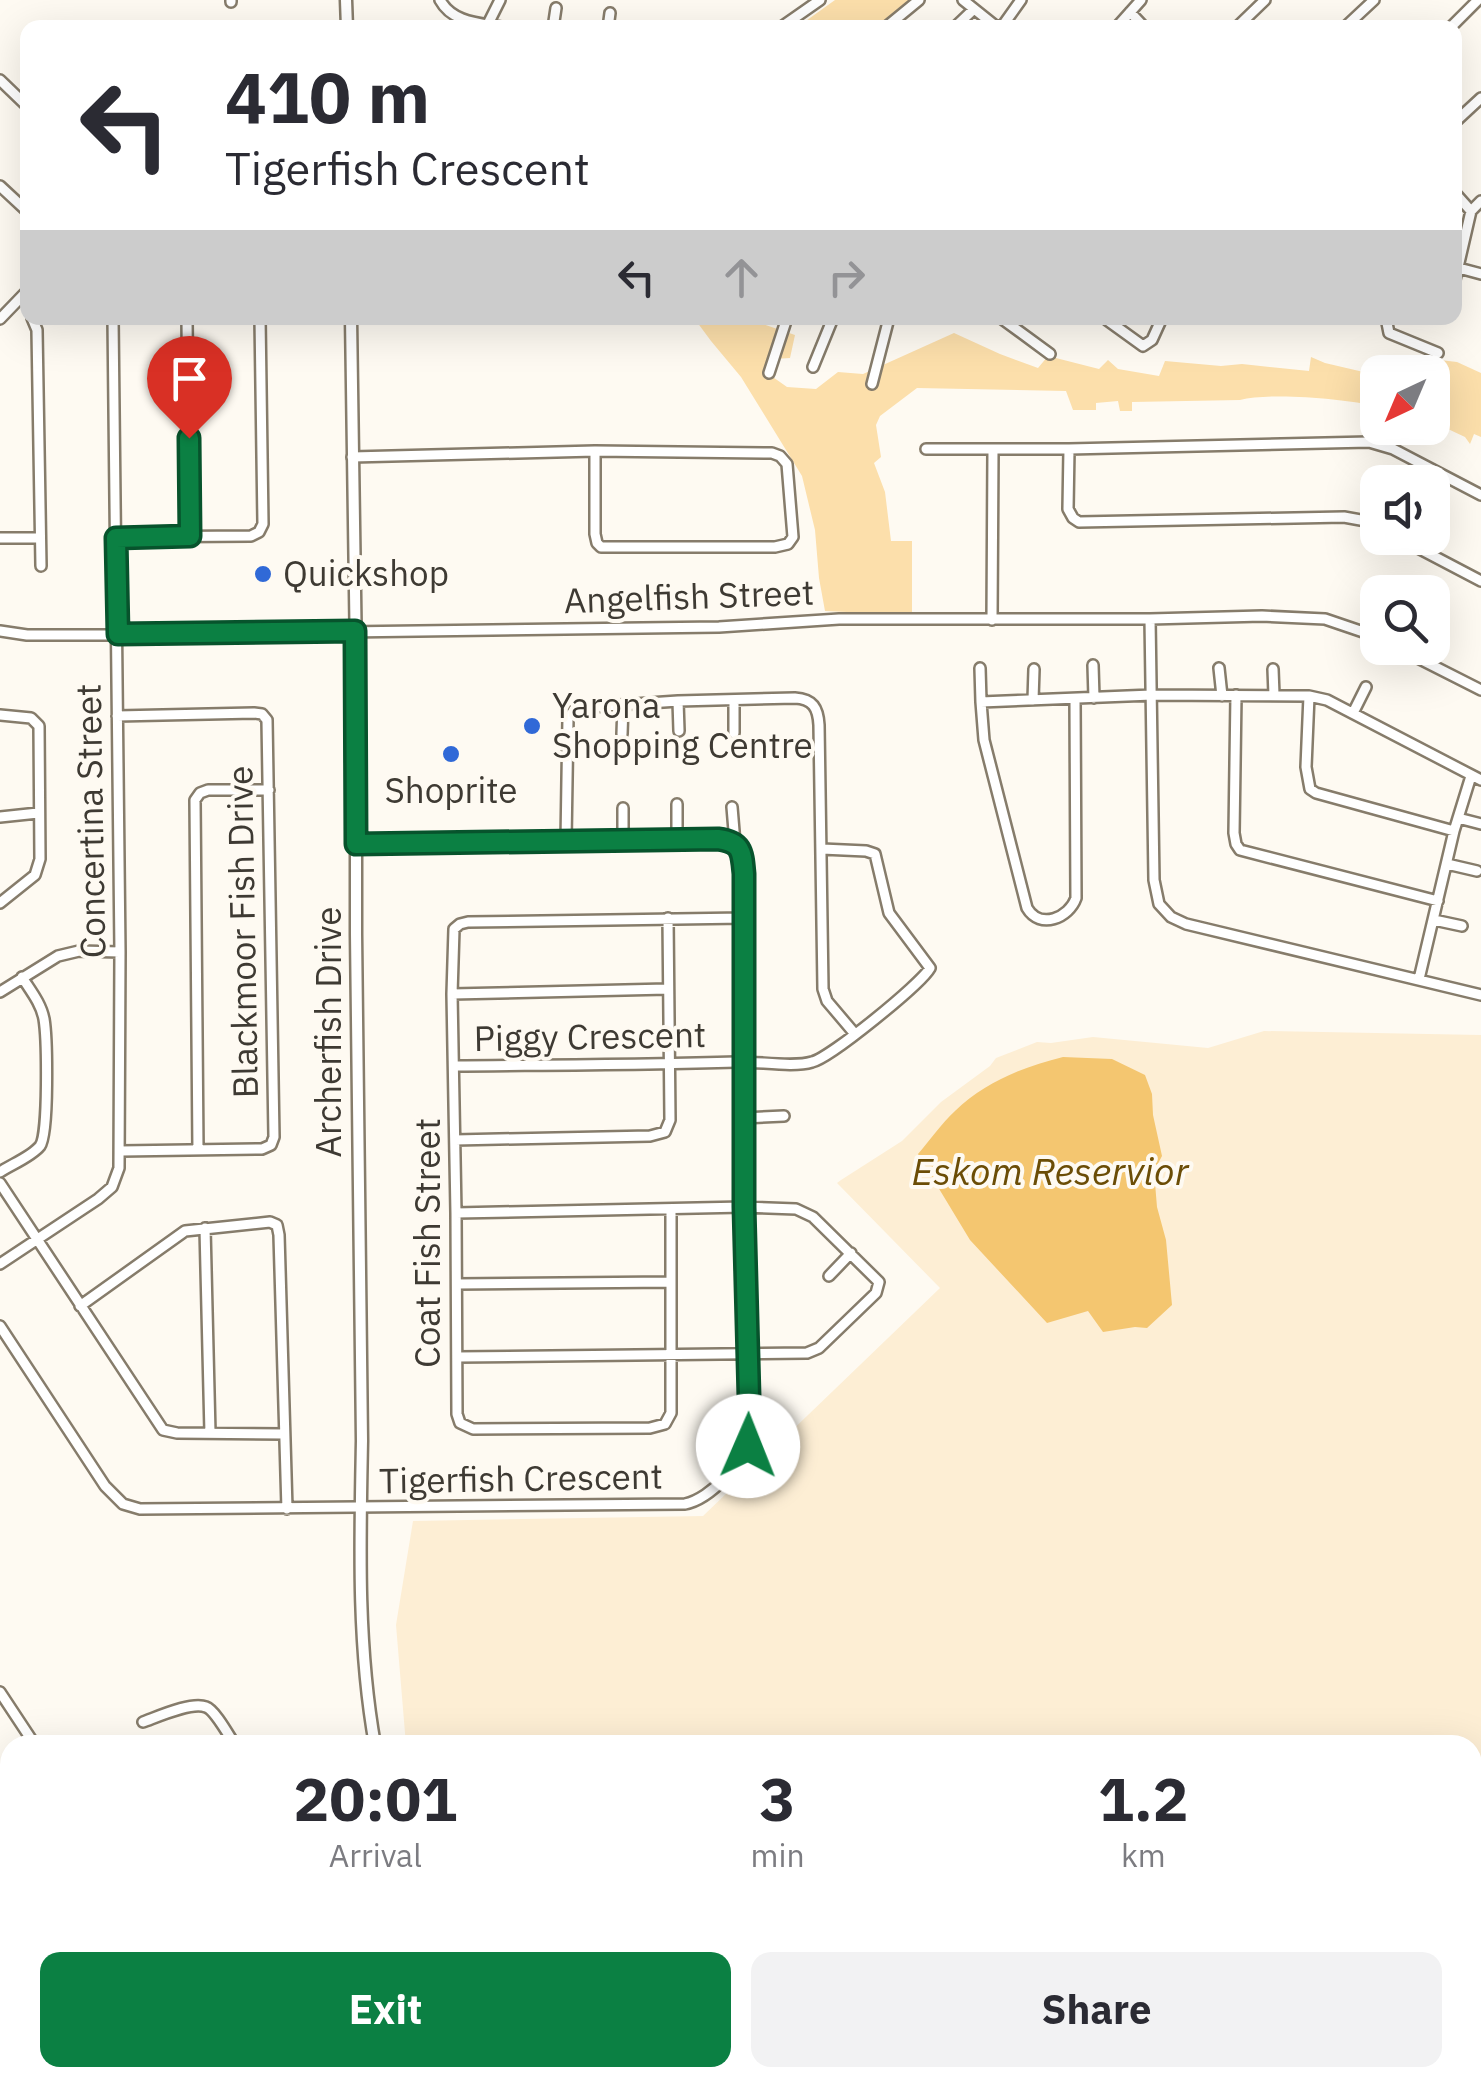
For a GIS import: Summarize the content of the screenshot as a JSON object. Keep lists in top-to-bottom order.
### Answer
{
  "streets": {
    "street": [
      "Angelfish Street",
      "Concertina Street",
      "Blackmoor Fish Drive",
      "Archerfish Drive",
      "Piggy Crescent",
      "Coat Fish Street",
      "Tigerfish Crescent"
    ]
  },
  "crossings": [
    ["Angelfish Street", "Concertina Street"],
    ["Angelfish Street", "Archerfish Drive"],
    ["Concertina Street", "Blackmoor Fish Drive"],
    ["Archerfish Drive", "Tigerfish Crescent"],
    ["Piggy Crescent", "Coat Fish Street"],
    ["Piggy Crescent", "Tigerfish Crescent"],
    ["Coat Fish Street", "Tigerfish Crescent"]
  ],
  "water": ["Eskom Reservior"],
  "places": ["Quickshop", "Yarona Shopping Centre", "Shoprite"],
  "north": "bottom left",
  "page": {
    "turn": ["410 m", "Tigerfish Crescent"],
    "eta": [
      "20:01",
      "Arrival",
      "3",
      "min",
      "1.2",
      "km"
    ],
    "buttons": ["Exit", "Share"]
  }
}
